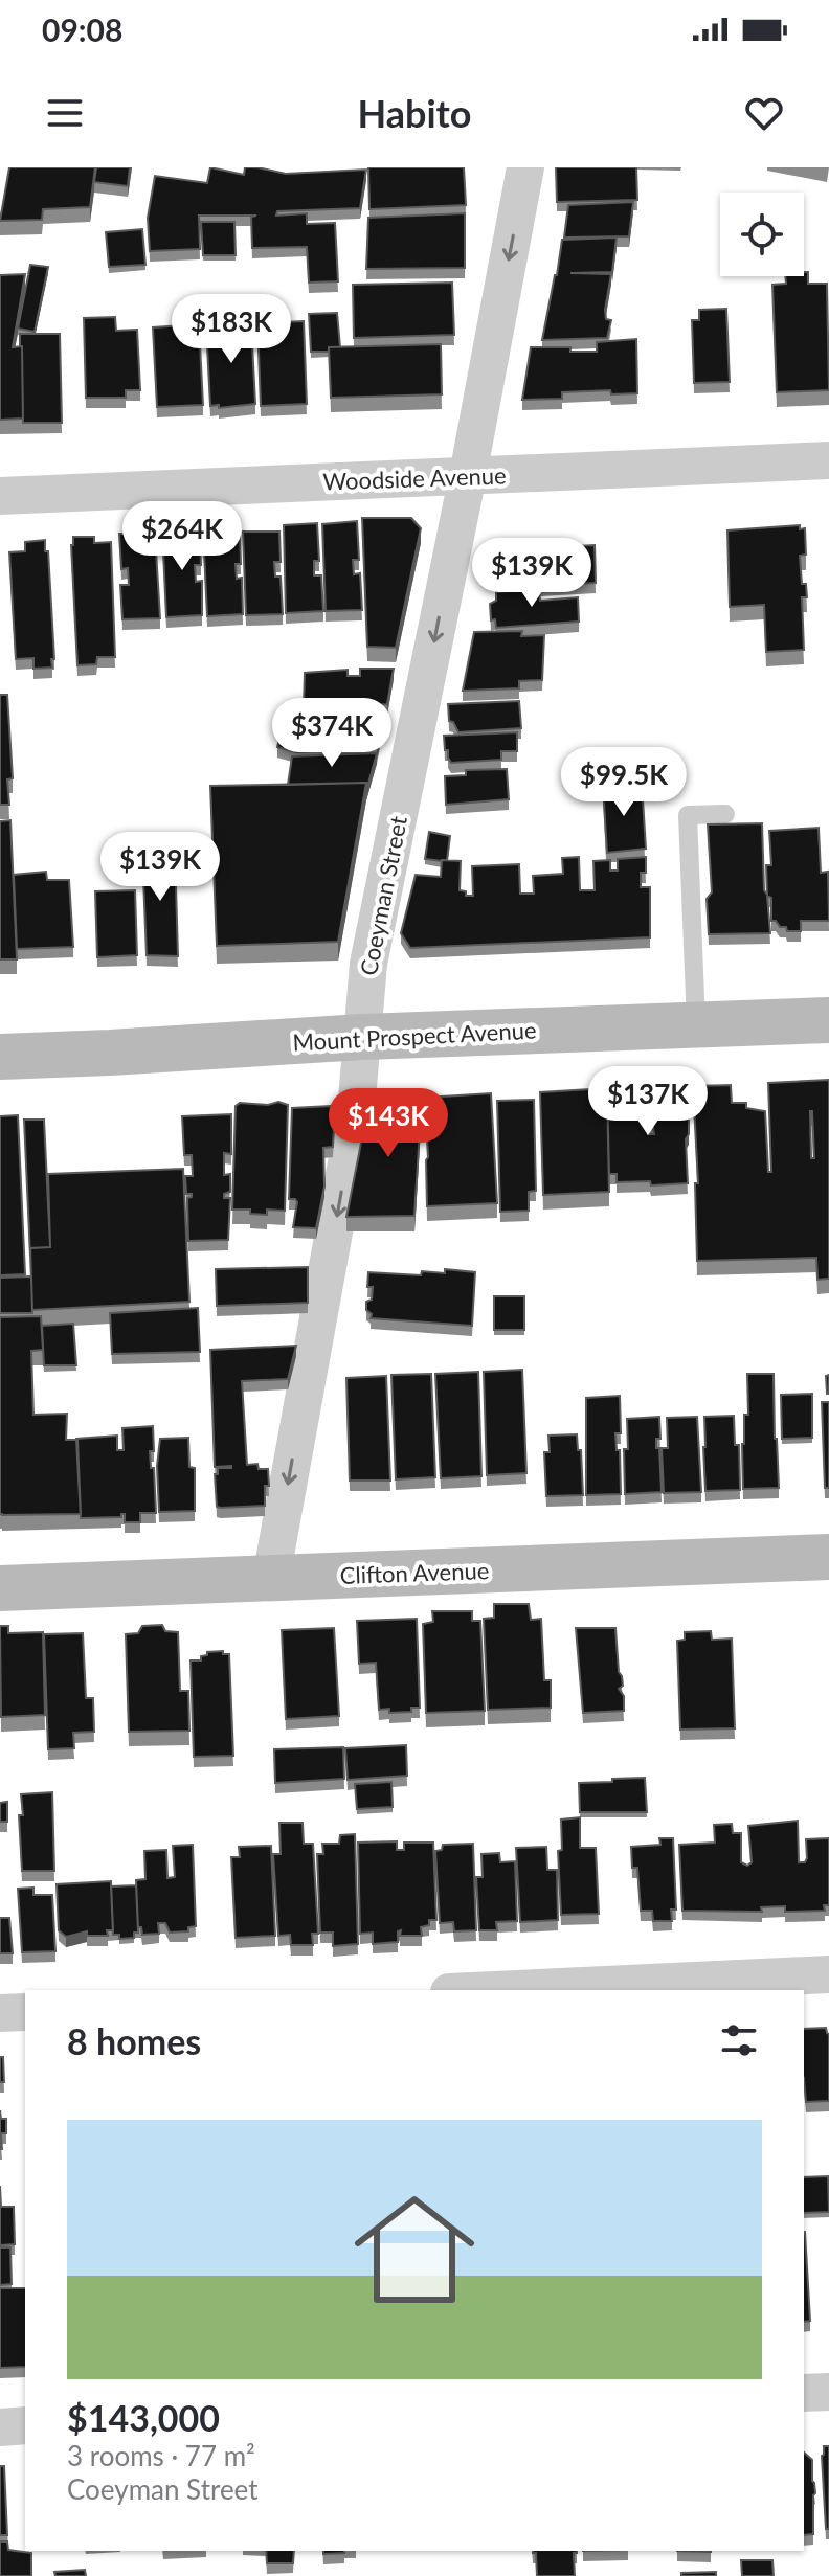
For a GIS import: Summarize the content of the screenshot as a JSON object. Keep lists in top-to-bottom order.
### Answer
{
  "streets": {
    "main road": ["Mount Prospect Avenue", "Clifton Avenue"],
    "street": ["Woodside Avenue", "Coeyman Street"]
  },
  "crossings": [
    ["Woodside Avenue", "Coeyman Street"],
    ["Coeyman Street", "Mount Prospect Avenue"],
    ["Coeyman Street", "Clifton Avenue"]
  ],
  "one_way": ["Coeyman Street"],
  "page": {
    "status": "09:08",
    "header": "Habito",
    "price": [
      "$183K",
      "$264K",
      "$139K",
      "$374K",
      "$99.5K",
      "$139K",
      "$137K",
      "$143K"
    ],
    "heading": "8 homes",
    "list": [
      {
        "name": "$143,000",
        "note": "3 rooms · 77 m² · Coeyman Street"
      }
    ]
  }
}
